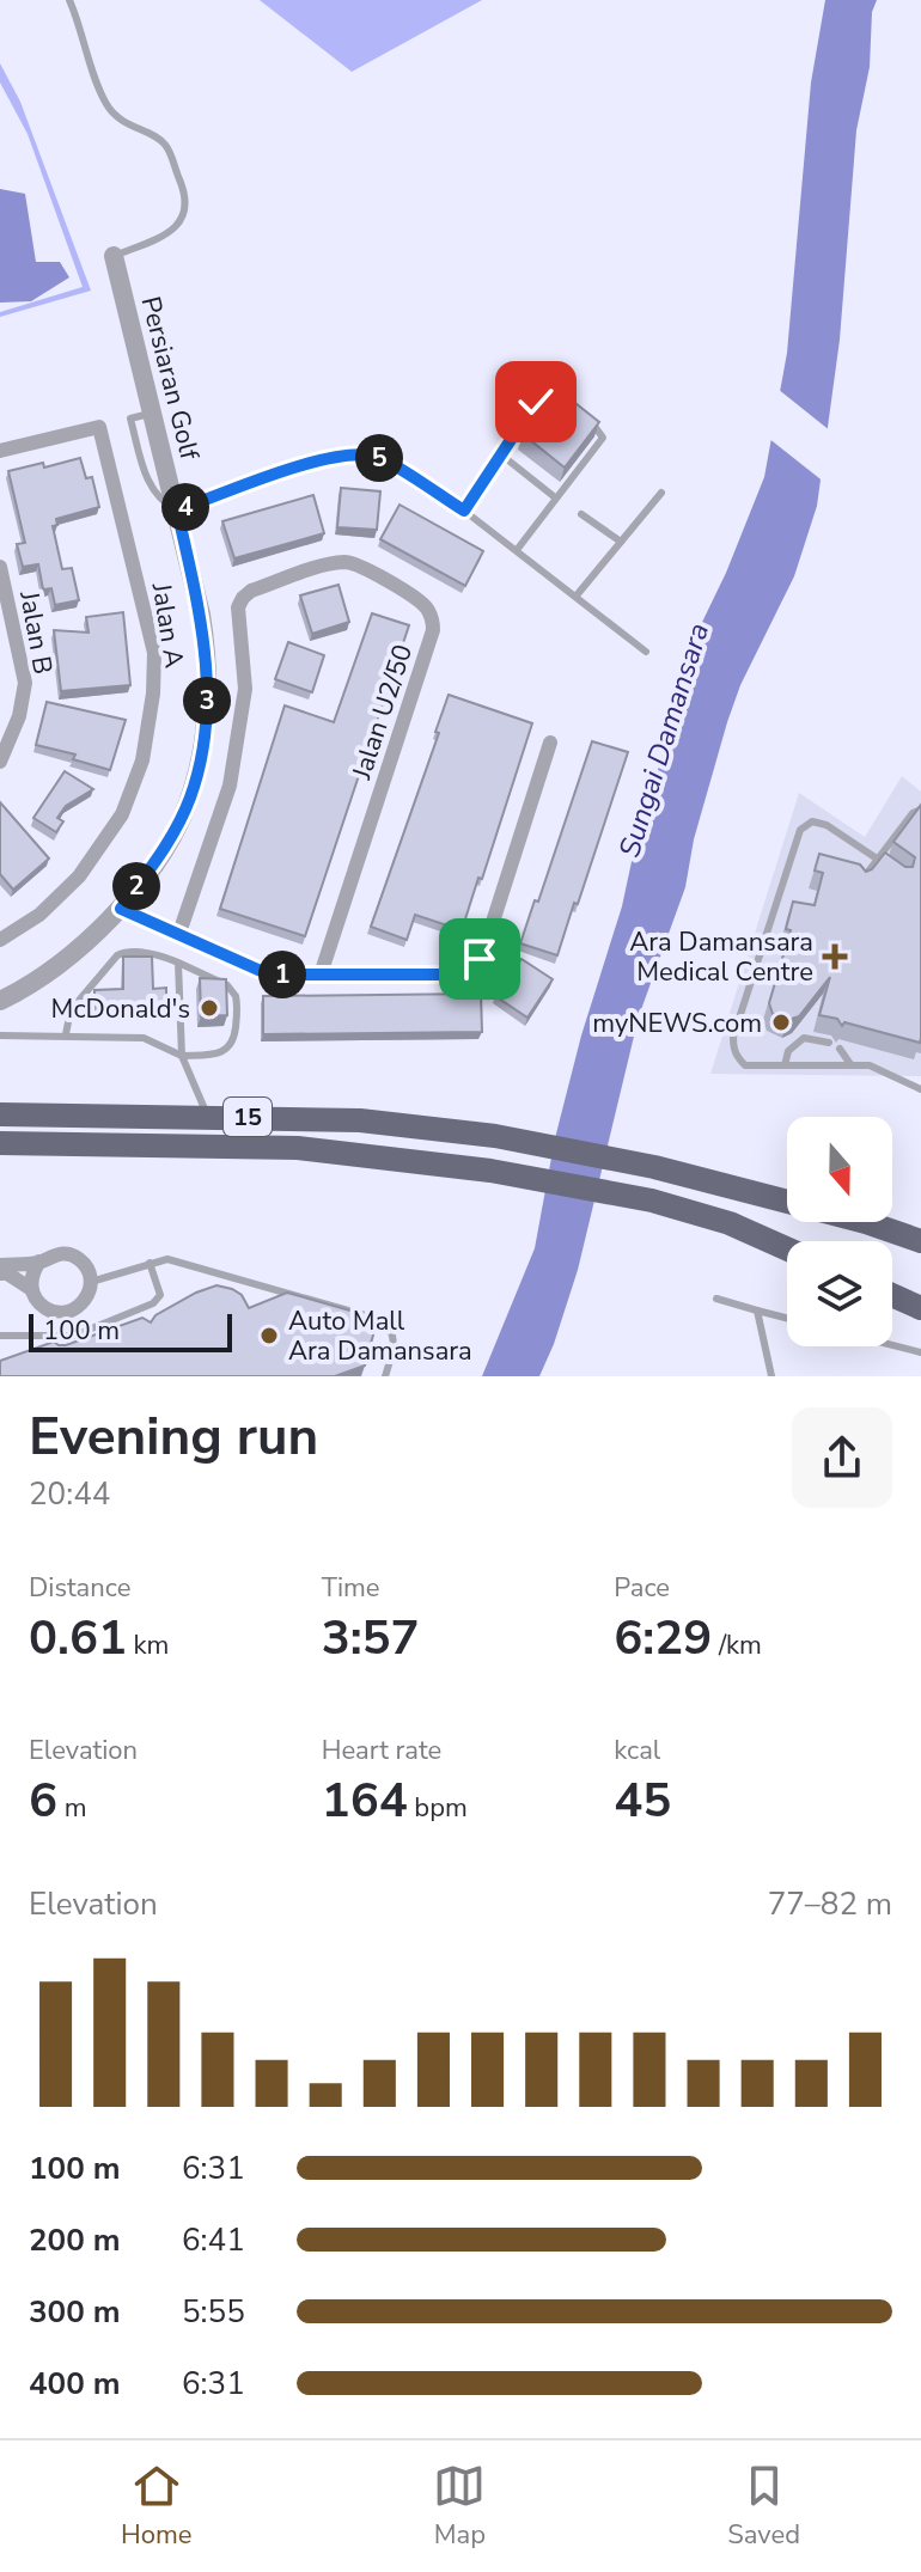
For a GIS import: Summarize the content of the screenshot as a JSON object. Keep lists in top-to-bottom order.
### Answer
{
  "streets": {
    "main road": ["15"],
    "street": [
      "Persiaran Golf",
      "Jalan A",
      "Jalan B",
      "Jalan U2/50"
    ]
  },
  "water": ["Sungai Damansara"],
  "places": {
    "health": ["Ara Damansara Medical Centre"],
    "other": ["McDonald's", "myNEWS.com", "Auto Mall Ara Damansara"]
  },
  "scale_bar": "100 m",
  "north": "bottom",
  "page": {
    "pins": [
      "5",
      "4",
      "3",
      "2",
      "1"
    ],
    "scale": "100 m",
    "heading": ["Evening run", "20:44"],
    "stats": [
      ["Distance", "0.61 km"],
      ["Time", "3:57"],
      ["Pace", "6:29 /km"],
      ["Elevation", "6 m"],
      ["Heart rate", "164 bpm"],
      ["kcal", "45"]
    ],
    "chart": ["Elevation", "77–82 m"],
    "list": [
      {
        "name": "100 m",
        "note": "6:31"
      },
      {
        "name": "200 m",
        "note": "6:41"
      },
      {
        "name": "300 m",
        "note": "5:55"
      },
      {
        "name": "400 m",
        "note": "6:31"
      }
    ],
    "tabs": ["Home", "Map", "Saved"]
  }
}
